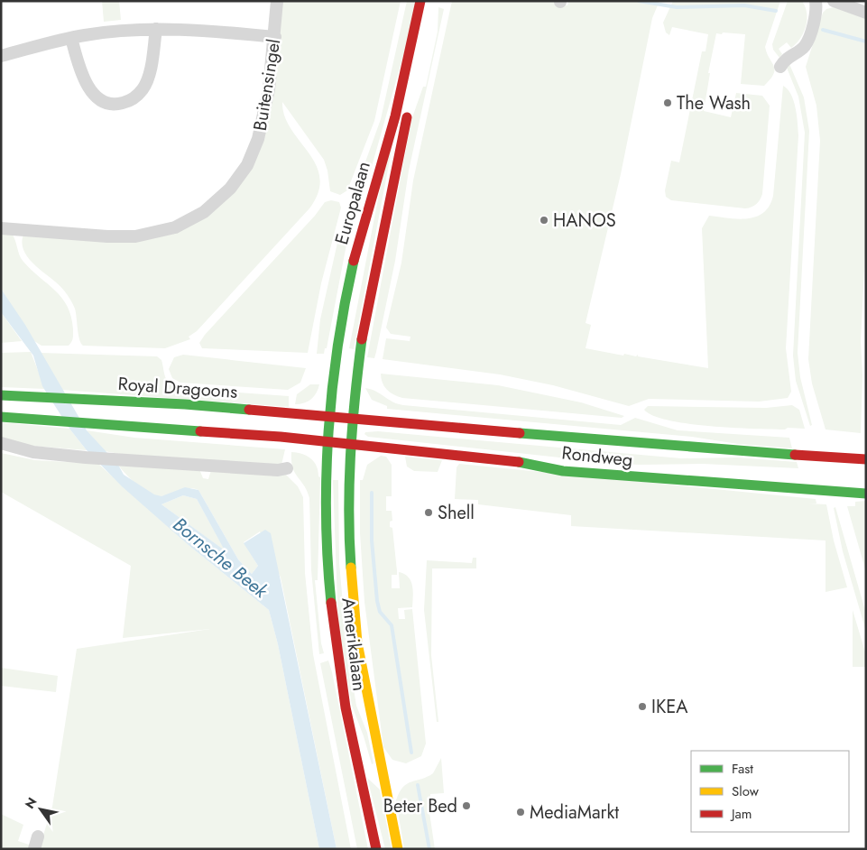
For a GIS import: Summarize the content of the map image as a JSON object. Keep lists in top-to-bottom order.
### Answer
{
  "streets": {
    "main road": [
      "Europalaan",
      "Royal Dragoons",
      "Rondweg",
      "Amerikalaan"
    ],
    "street": ["Buitensingel"]
  },
  "crossings": [
    ["Europalaan", "Royal Dragoons"],
    ["Europalaan", "Rondweg"],
    ["Europalaan", "Amerikalaan"],
    ["Royal Dragoons", "Rondweg"],
    ["Rondweg", "Amerikalaan"]
  ],
  "water": ["Bornsche Beek"],
  "places": [
    "The Wash",
    "HANOS",
    "Shell",
    "IKEA",
    "Beter Bed",
    "MediaMarkt"
  ],
  "legend": ["Fast", "Slow", "Jam"],
  "north": "top left"
}
